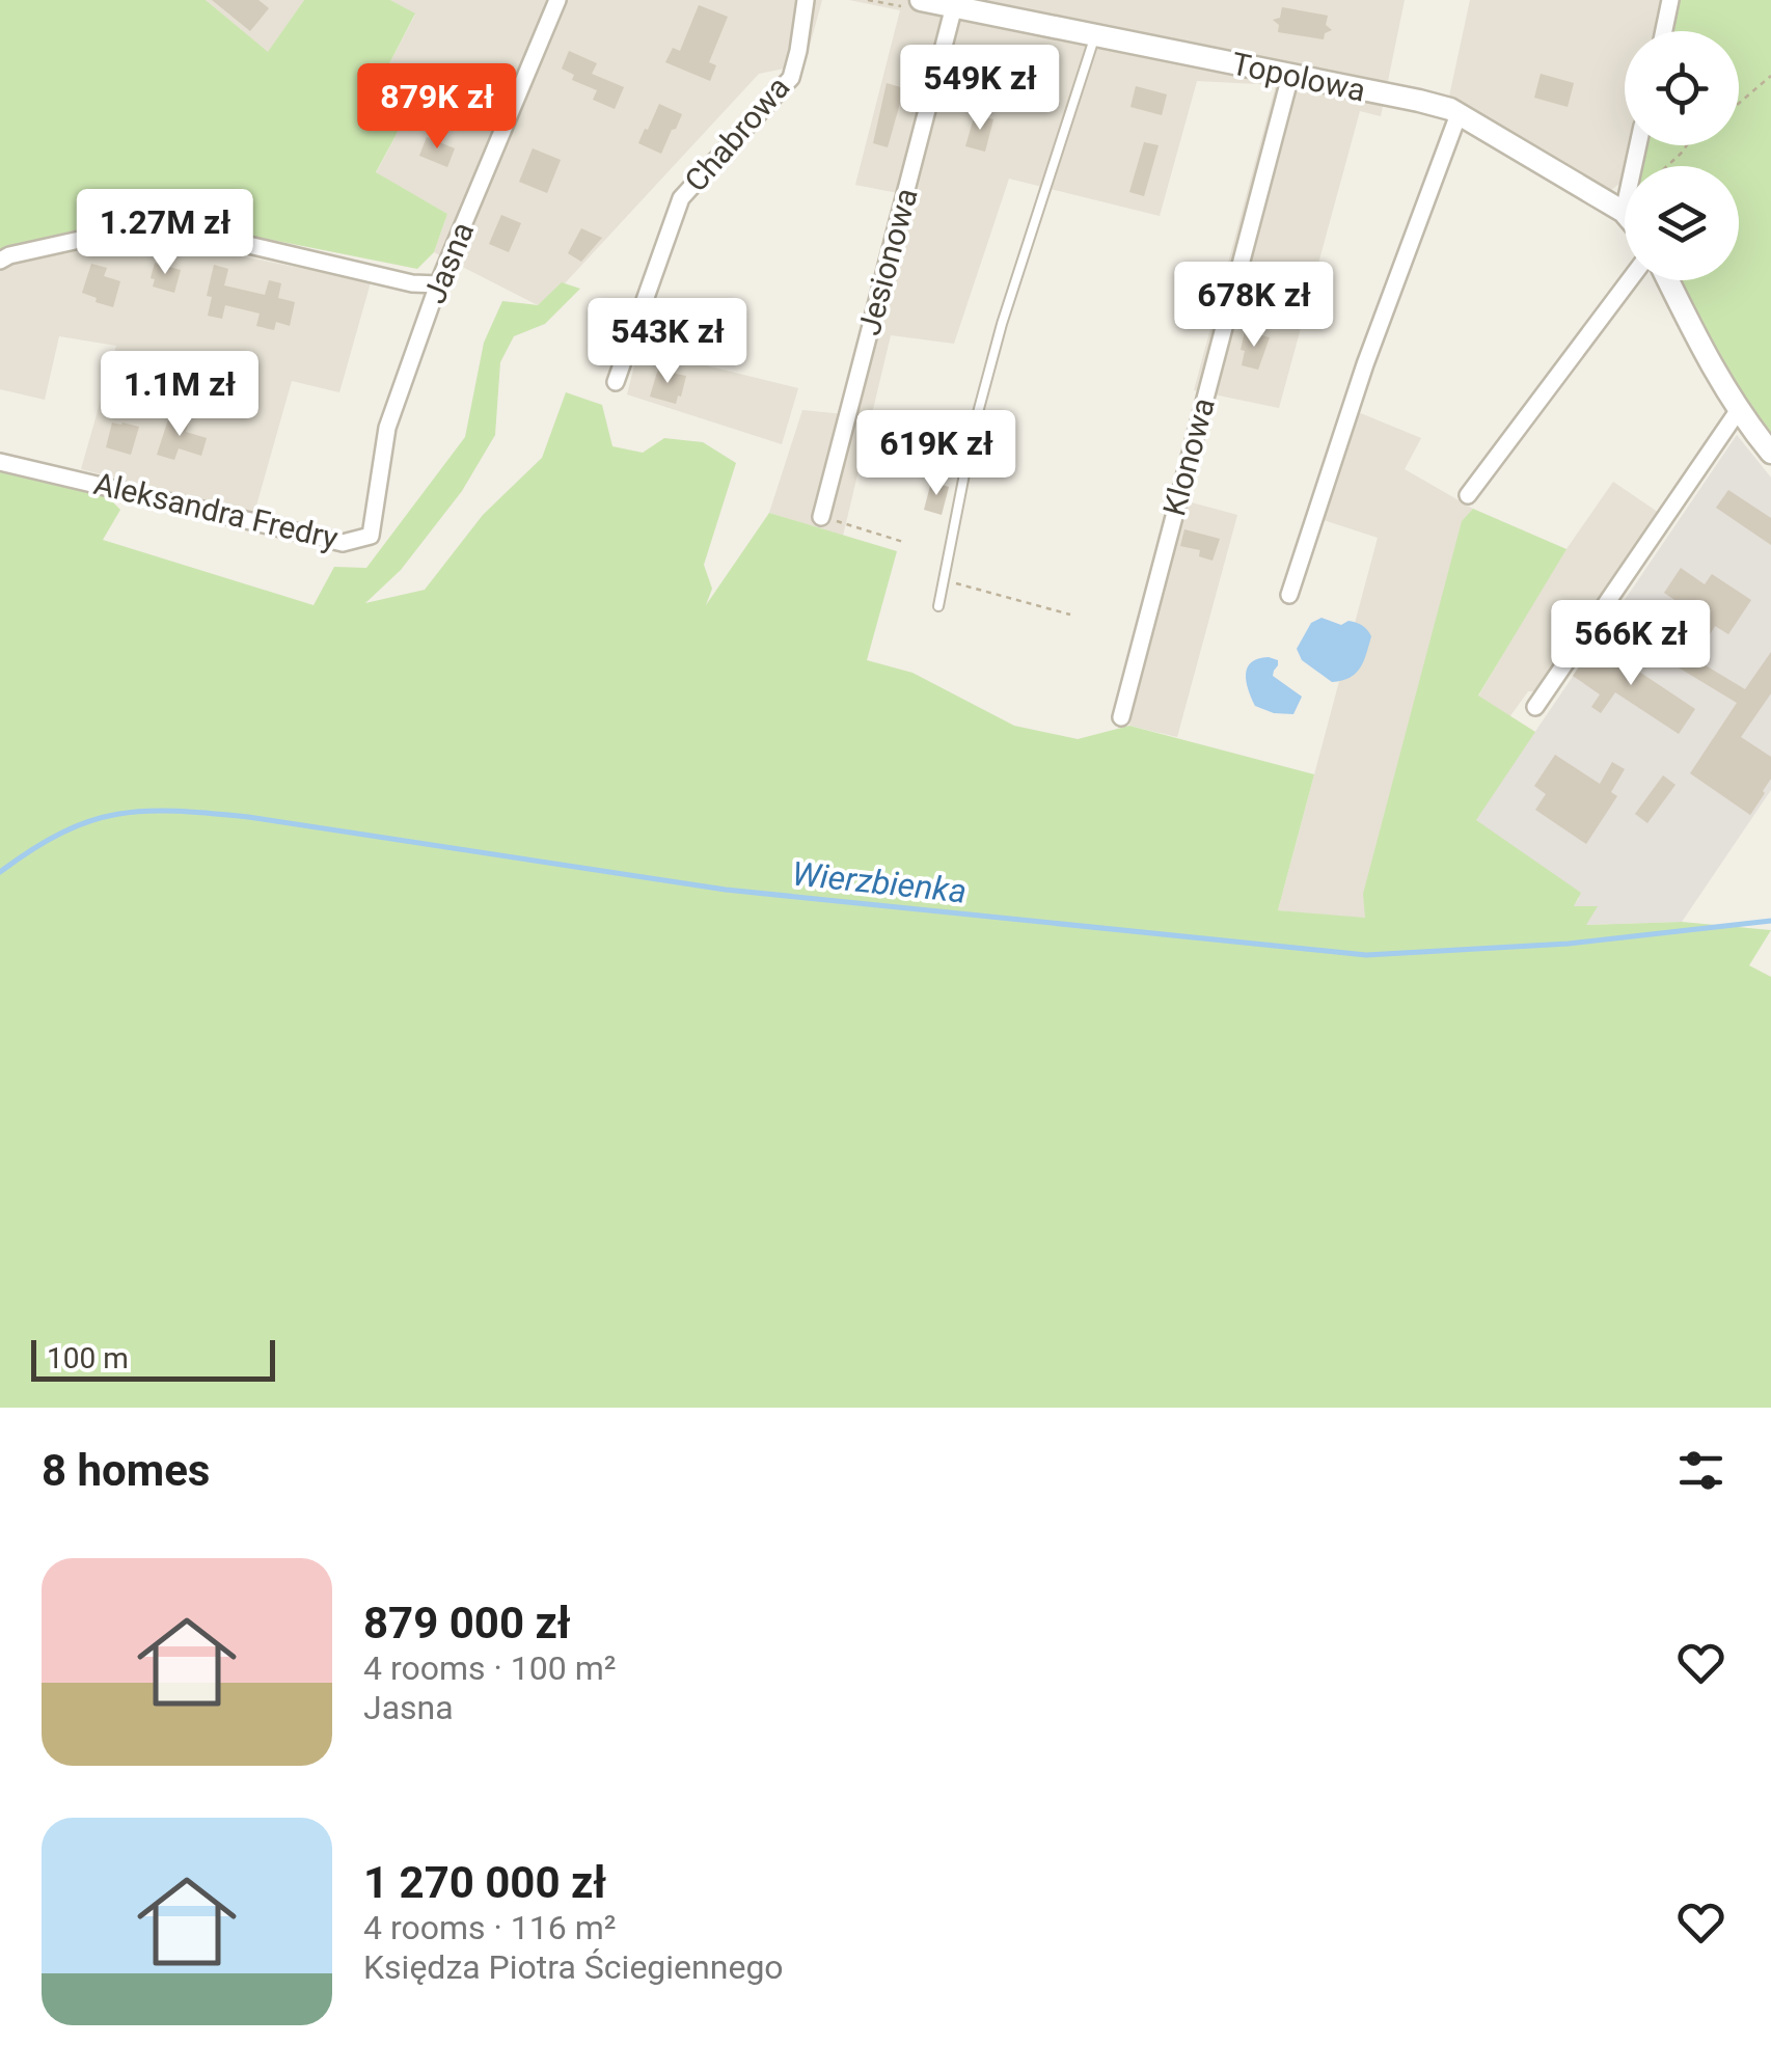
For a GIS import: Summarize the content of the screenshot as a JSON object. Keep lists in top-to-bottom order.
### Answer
{
  "streets": {
    "street": [
      "Topolowa",
      "Chabrowa",
      "Jesionowa",
      "Jasna",
      "Klonowa",
      "Aleksandra Fredry"
    ]
  },
  "crossings": [
    ["Topolowa", "Jesionowa"],
    ["Topolowa", "Klonowa"],
    ["Jasna", "Aleksandra Fredry"]
  ],
  "water": ["Wierzbienka"],
  "scale_bar": "100 m",
  "page": {
    "price": [
      "549K zł",
      "879K zł",
      "1.27M zł",
      "678K zł",
      "543K zł",
      "1.1M zł",
      "619K zł",
      "566K zł"
    ],
    "scale": "100 m",
    "heading": "8 homes",
    "list": [
      {
        "name": "879 000 zł",
        "note": "4 rooms · 100 m² · Jasna"
      },
      {
        "name": "1 270 000 zł",
        "note": "4 rooms · 116 m² · Księdza Piotra Ściegiennego"
      }
    ]
  }
}
